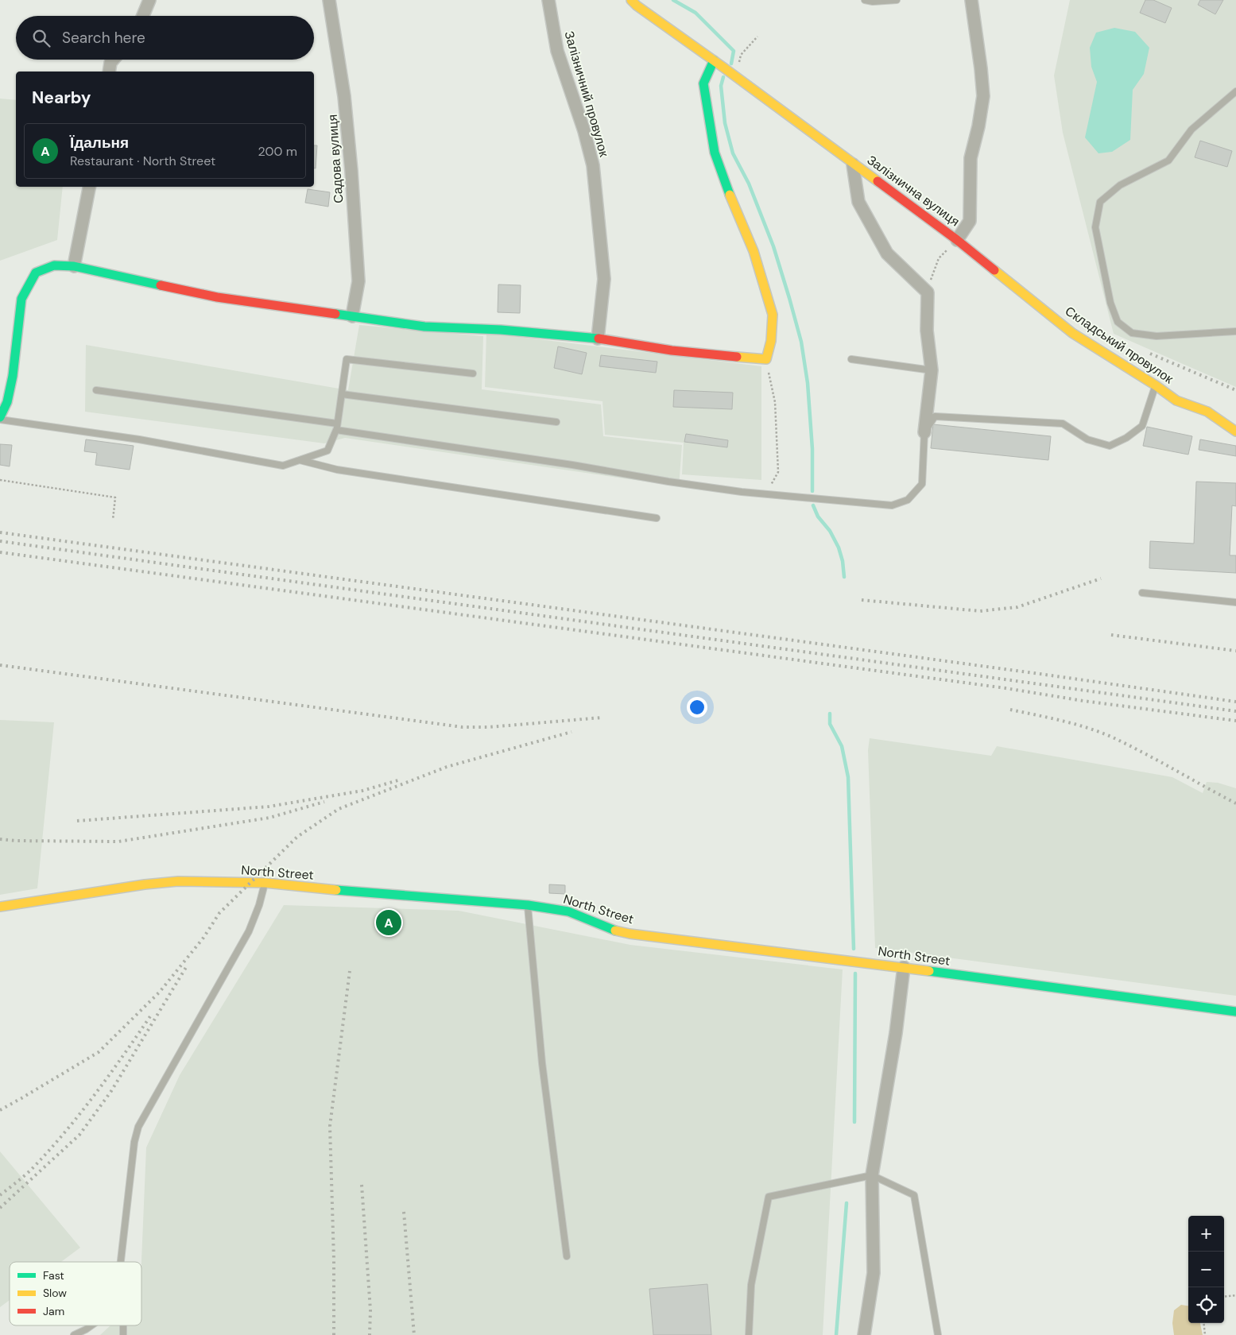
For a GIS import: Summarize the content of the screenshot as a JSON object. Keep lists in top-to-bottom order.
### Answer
{
  "streets": {
    "street": [
      "Залізничний провулок",
      "Садова вулиця",
      "Залізнична вулиця",
      "Складський провулок",
      "North Street"
    ]
  },
  "crossings": [
    ["Залізнична вулиця", "Складський провулок"]
  ],
  "legend": ["Fast", "Slow", "Jam"],
  "page": {
    "search": "Search here",
    "heading": "Nearby",
    "list": [
      {
        "mark": "A",
        "name": "Їдальня",
        "note": "Restaurant · North Street",
        "value": "200 m"
      }
    ],
    "pins": "A",
    "map_buttons": ["+", "−"]
  }
}
